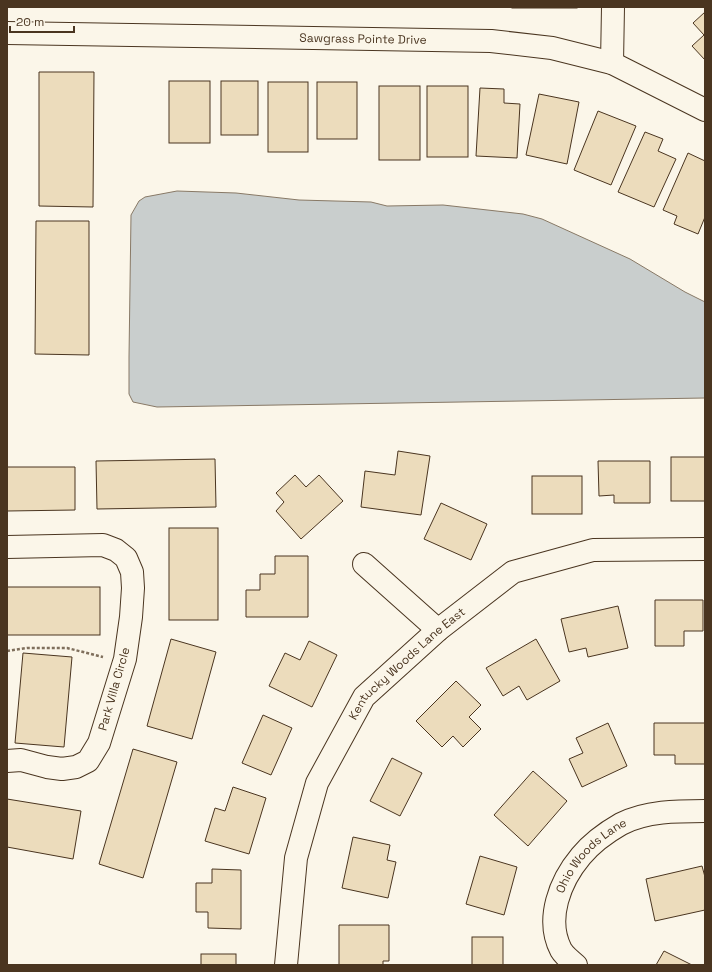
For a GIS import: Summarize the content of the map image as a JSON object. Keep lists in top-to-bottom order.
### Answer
{
  "streets": {
    "street": [
      "Sawgrass Pointe Drive",
      "Kentucky Woods Lane East",
      "Park Villa Circle",
      "Ohio Woods Lane"
    ]
  },
  "scale_bar": "20 m"
}
